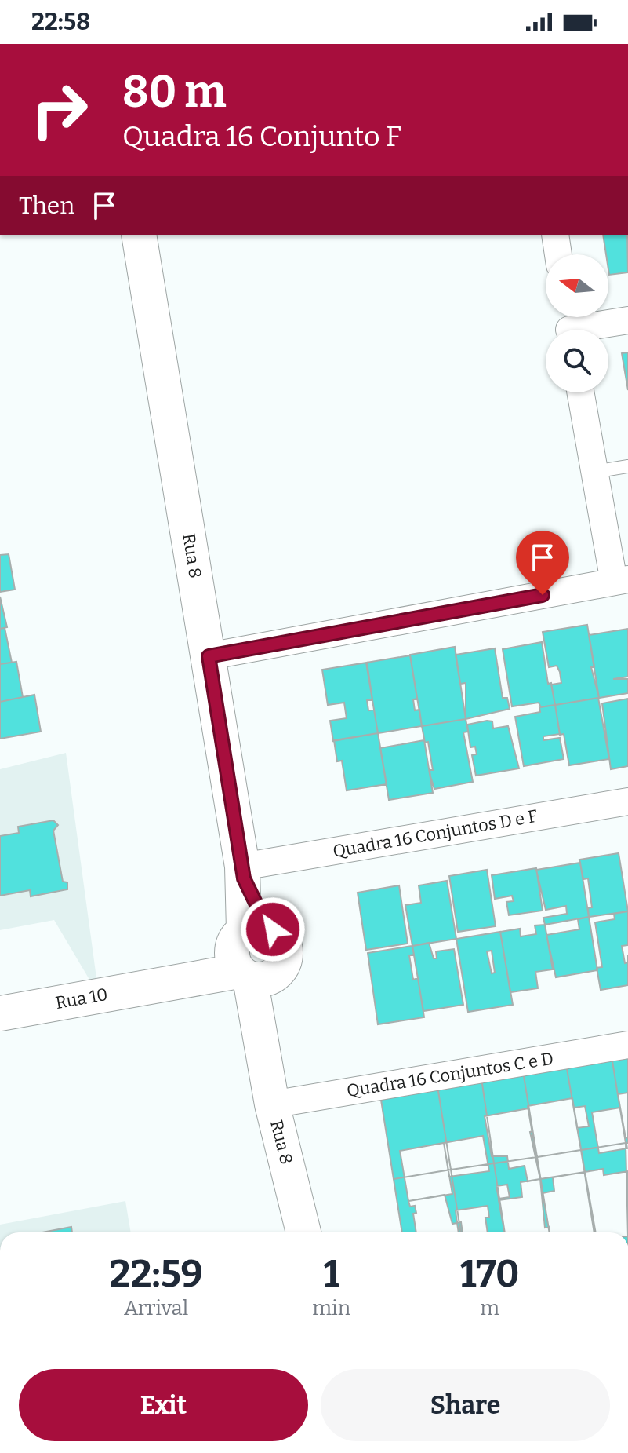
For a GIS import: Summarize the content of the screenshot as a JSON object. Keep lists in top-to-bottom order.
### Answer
{
  "streets": {
    "main road": ["Rua 8", "Rua 10"],
    "street": ["Quadra 16 Conjuntos D e F", "Quadra 16 Conjuntos C e D"]
  },
  "crossings": [
    ["Rua 8", "Quadra 16 Conjuntos D e F"],
    ["Rua 8", "Rua 10"],
    ["Rua 8", "Quadra 16 Conjuntos C e D"]
  ],
  "north": "left",
  "page": {
    "status": "22:58",
    "turn": ["80 m", "Quadra 16 Conjunto F"],
    "then": "Then",
    "eta": [
      "22:59",
      "Arrival",
      "1",
      "min",
      "170",
      "m"
    ],
    "buttons": ["Exit", "Share"]
  }
}
